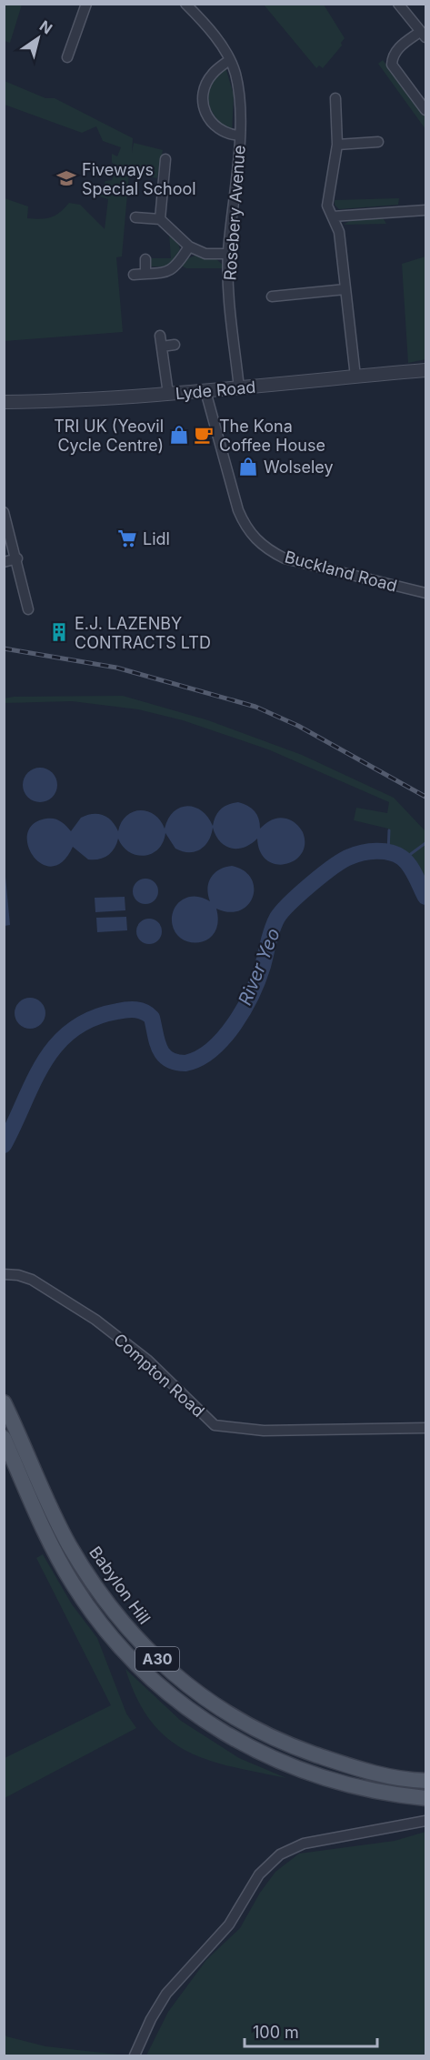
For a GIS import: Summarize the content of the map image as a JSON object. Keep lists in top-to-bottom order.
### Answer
{
  "streets": {
    "main road": ["Babylon Hill", "A30"],
    "street": [
      "Rosebery Avenue",
      "Lyde Road",
      "Buckland Road",
      "Compton Road"
    ]
  },
  "crossings": [
    ["Rosebery Avenue", "Lyde Road"],
    ["Lyde Road", "Buckland Road"]
  ],
  "water": ["River Yeo"],
  "places": {
    "school or university": ["Fiveways Special School"],
    "shop": ["TRI UK (Yeovil Cycle Centre)", "Wolseley"],
    "cafe": ["The Kona Coffee House"],
    "supermarket": ["Lidl"],
    "building": ["E.J. LAZENBY CONTRACTS LTD"]
  },
  "scale_bar": "100 m",
  "north": "top right"
}
